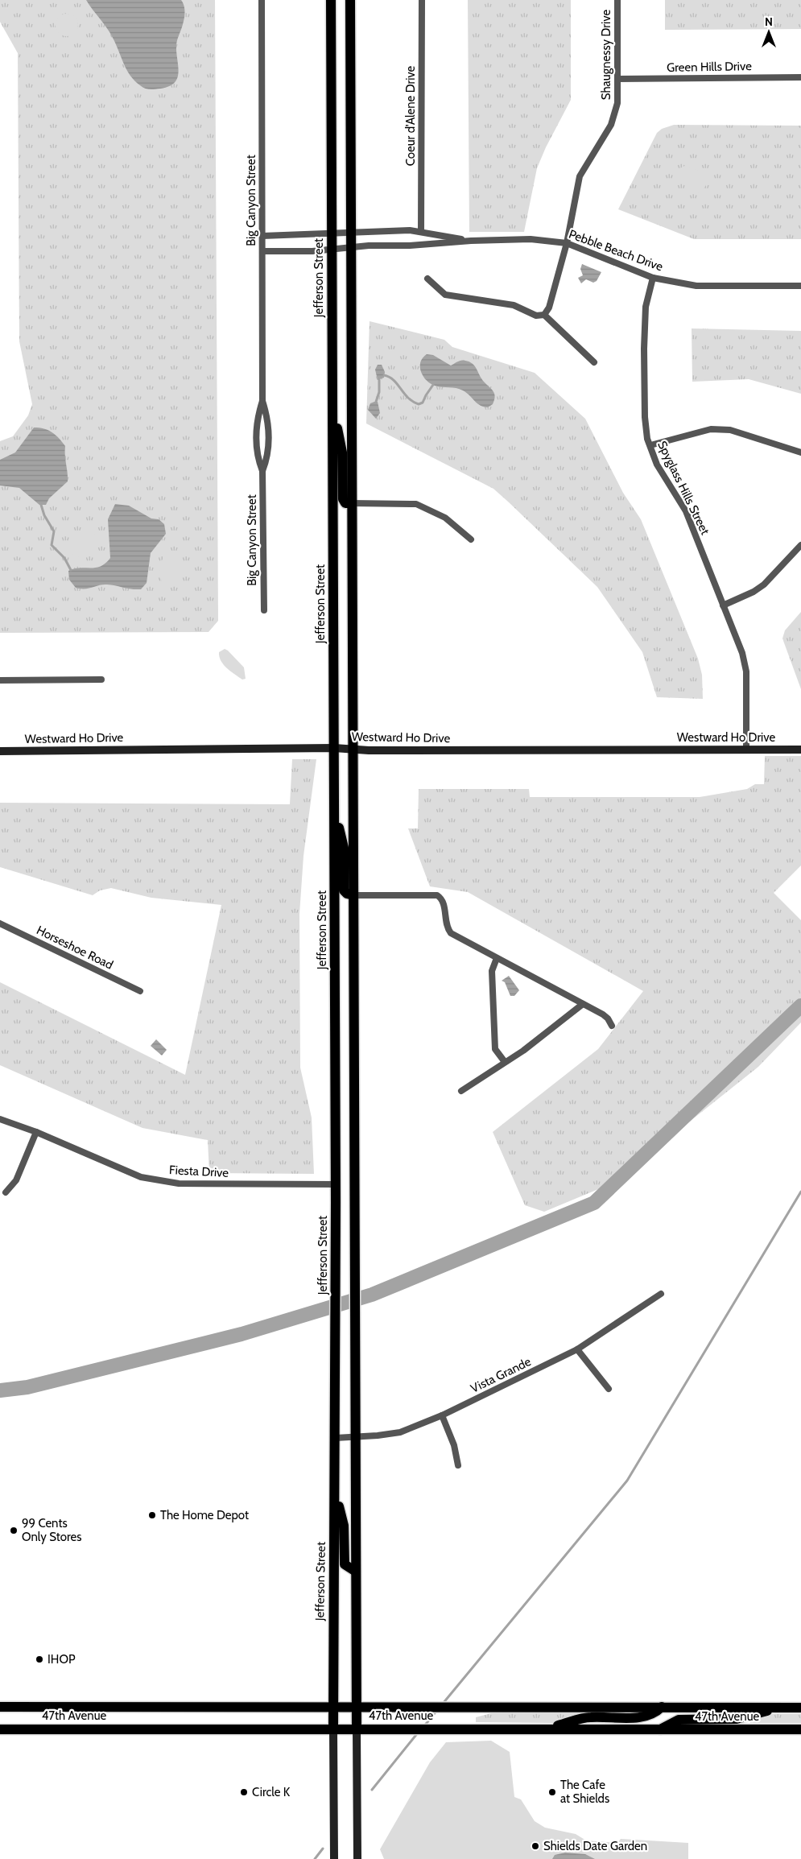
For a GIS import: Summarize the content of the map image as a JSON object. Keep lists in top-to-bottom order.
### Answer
{
  "streets": {
    "main road": ["Jefferson Street", "47th Avenue"],
    "street": [
      "Shaugnessy Drive",
      "Green Hills Drive",
      "Coeur d'Alene Drive",
      "Big Canyon Street",
      "Pebble Beach Drive",
      "Spyglass Hills Street",
      "Westward Ho Drive",
      "Horseshoe Road",
      "Fiesta Drive",
      "Vista Grande"
    ]
  },
  "crossings": [
    ["Shaugnessy Drive", "Green Hills Drive"],
    ["Shaugnessy Drive", "Pebble Beach Drive"],
    ["Pebble Beach Drive", "Spyglass Hills Street"],
    ["Jefferson Street", "Westward Ho Drive"],
    ["Jefferson Street", "Fiesta Drive"],
    ["Jefferson Street", "Vista Grande"],
    ["Jefferson Street", "47th Avenue"],
    ["Spyglass Hills Street", "Westward Ho Drive"]
  ],
  "places": [
    "The Home Depot",
    "99 Cents Only Stores",
    "IHOP",
    "Circle K",
    "The Cafe at Shields",
    "Shields Date Garden"
  ],
  "north": "top"
}
